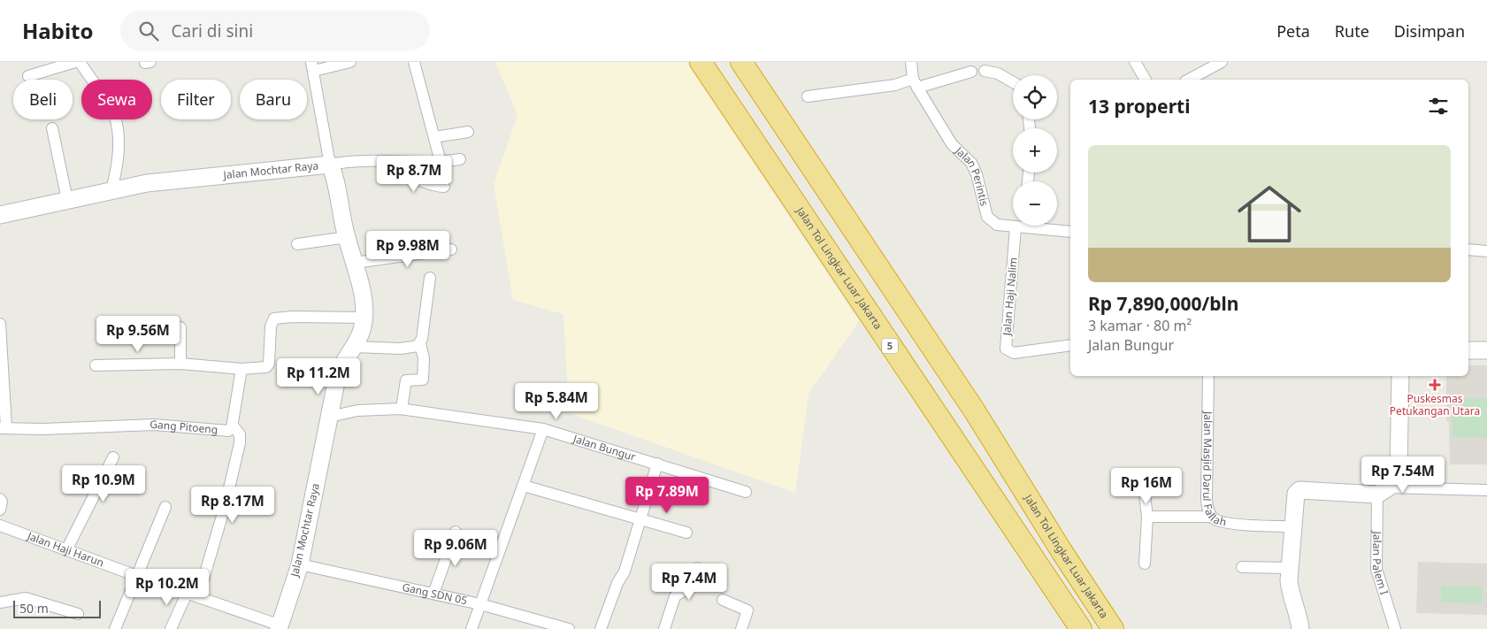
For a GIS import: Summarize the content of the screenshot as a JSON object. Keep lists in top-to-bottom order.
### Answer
{
  "streets": {
    "highway": ["Jalan Tol Lingkar Luar Jakarta", "5"],
    "street": [
      "Jalan Mochtar Raya",
      "Jalan Perintis",
      "Jalan Haji Nalim",
      "Gang Pitoeng",
      "Jalan Bungur",
      "Jalan Masjid Darul Fallah",
      "Jalan Haji Harun",
      "Jalan Palem I",
      "Gang SDN 05"
    ]
  },
  "crossings": [
    ["Jalan Mochtar Raya", "Jalan Bungur"],
    ["Jalan Mochtar Raya", "Jalan Haji Harun"],
    ["Jalan Mochtar Raya", "Gang SDN 05"]
  ],
  "places": {
    "health": ["Puskesmas Petukangan Utara"]
  },
  "scale_bar": "50 m",
  "page": {
    "header": "Habito",
    "search": "Cari di sini",
    "nav": ["Peta", "Rute", "Disimpan"],
    "map_buttons": ["+", "−"],
    "chip": [
      "Beli",
      "Sewa",
      "Filter",
      "Baru"
    ],
    "heading": "13 properti",
    "list": [
      {
        "name": "Rp 7,890,000/bln",
        "note": "3 kamar · 80 m² · Jalan Bungur"
      }
    ],
    "price": [
      "Rp 8.7M",
      "Rp 9.98M",
      "Rp 9.56M",
      "Rp 11.2M",
      "Rp 5.84M",
      "Rp 7.54M",
      "Rp 10.9M",
      "Rp 16M",
      "Rp 7.89M",
      "Rp 8.17M",
      "Rp 9.06M",
      "Rp 7.4M",
      "Rp 10.2M"
    ],
    "scale": "50 m"
  }
}
